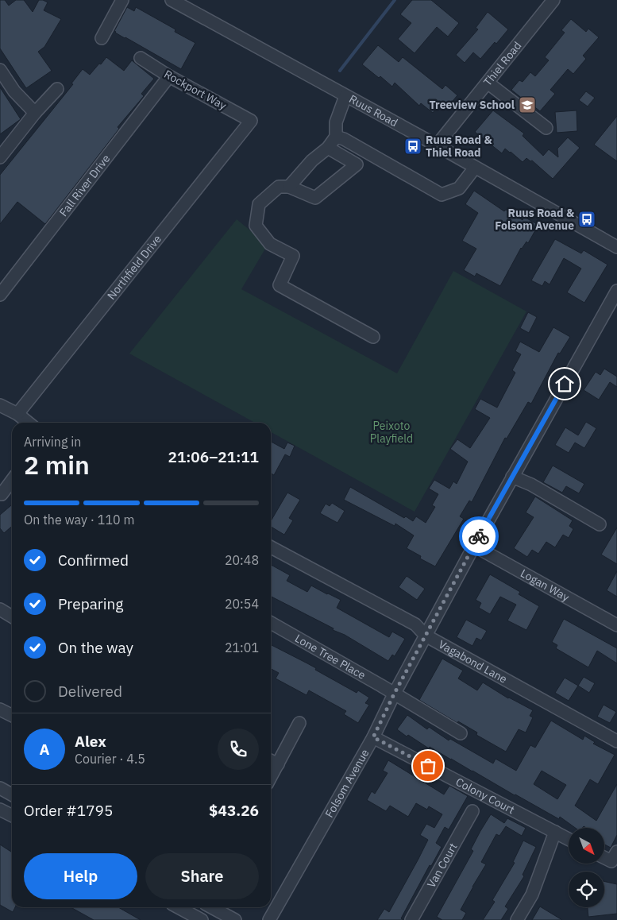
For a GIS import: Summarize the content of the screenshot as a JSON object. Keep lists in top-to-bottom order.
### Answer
{
  "streets": {
    "street": [
      "Thiel Road",
      "Rockport Way",
      "Ruus Road",
      "Fall River Drive",
      "Northfield Drive",
      "Logan Way",
      "Lone Tree Place",
      "Vagabond Lane",
      "Folsom Avenue",
      "Colony Court",
      "Van Court"
    ]
  },
  "crossings": [
    ["Thiel Road", "Ruus Road"],
    ["Rockport Way", "Fall River Drive"],
    ["Rockport Way", "Northfield Drive"],
    ["Logan Way", "Folsom Avenue"],
    ["Lone Tree Place", "Folsom Avenue"],
    ["Vagabond Lane", "Folsom Avenue"],
    ["Folsom Avenue", "Colony Court"]
  ],
  "parks": ["Peixoto Playfield"],
  "places": {
    "school or university": ["Treeview School"],
    "bus stop": ["Ruus Road & Thiel Road", "Ruus Road & Folsom Avenue"]
  },
  "north": "bottom right",
  "page": {
    "heading": ["2 min", "Arriving in", "21:06–21:11"],
    "panel": [
      "Alex",
      "Courier · 4.5",
      "Order #1795",
      "$43.26"
    ],
    "bar": "On the way · 110 m",
    "list": [
      ["Confirmed", "20:48"],
      ["Preparing", "20:54"],
      ["On the way", "21:01"],
      "Delivered"
    ],
    "round": "A",
    "buttons": ["Help", "Share"]
  }
}
